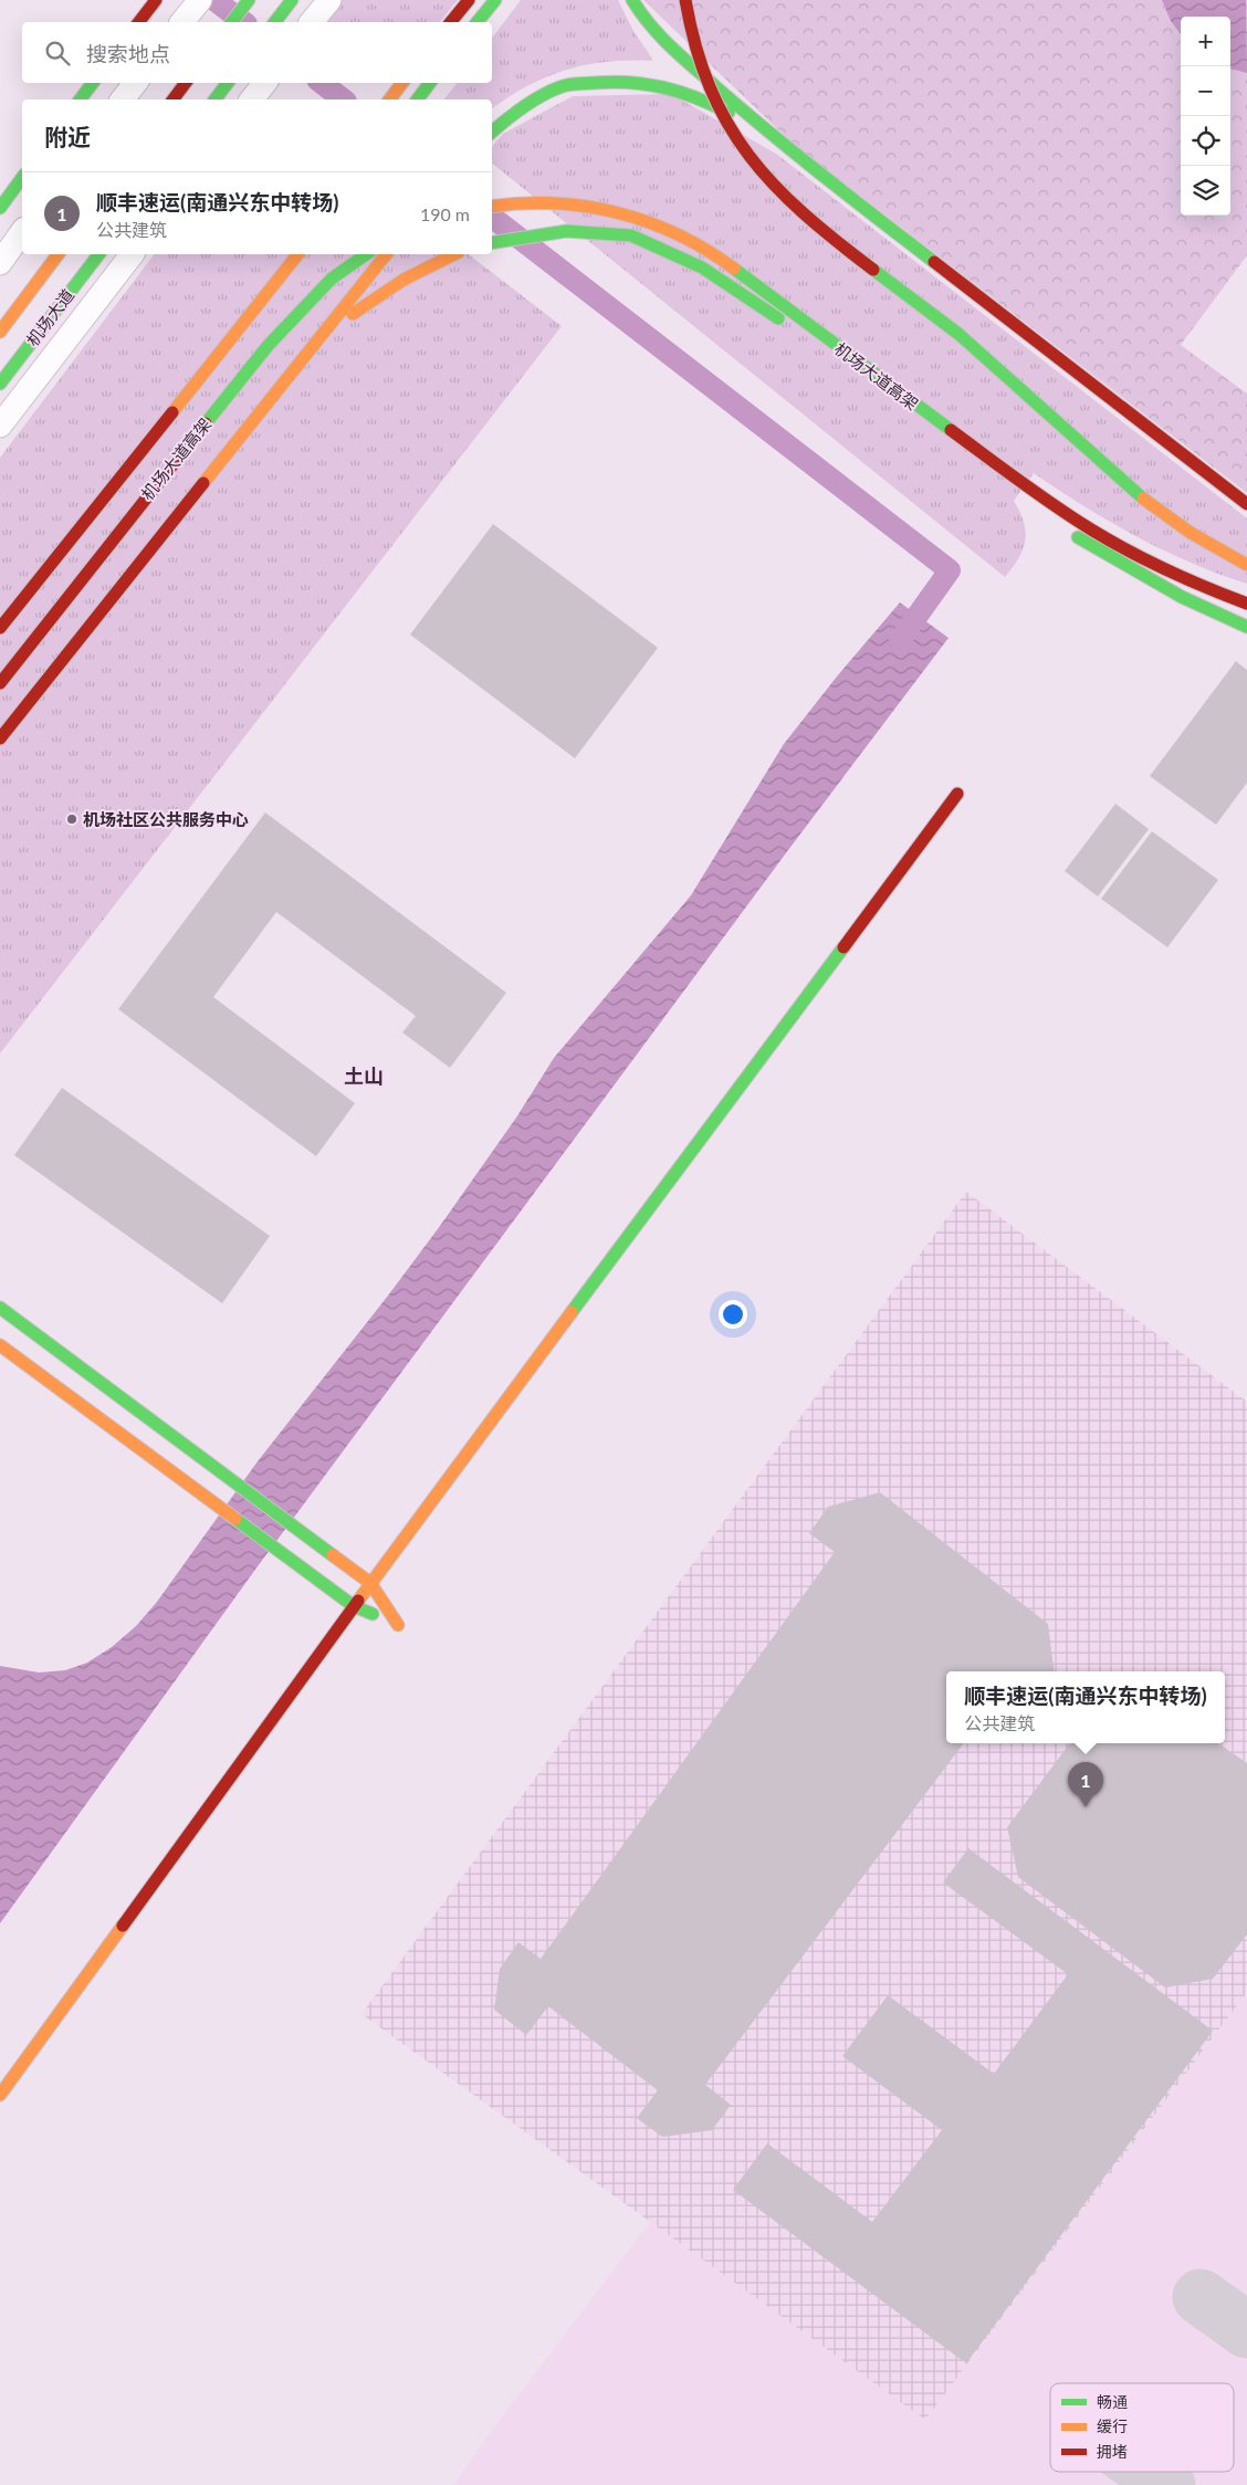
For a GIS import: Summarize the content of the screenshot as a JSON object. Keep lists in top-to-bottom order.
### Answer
{
  "streets": {
    "main road": ["机场大道", "机场大道高架"]
  },
  "districts": ["土山"],
  "places": ["机场社区公共服务中心"],
  "legend": ["畅通", "缓行", "拥堵"],
  "page": {
    "map_buttons": ["+", "−"],
    "search": "搜索地点",
    "heading": "附近",
    "list": [
      {
        "mark": "1",
        "name": "顺丰速运(南通兴东中转场)",
        "note": "公共建筑",
        "value": "190 m"
      }
    ],
    "popup": ["顺丰速运(南通兴东中转场)", "公共建筑"],
    "pins": "1"
  }
}
